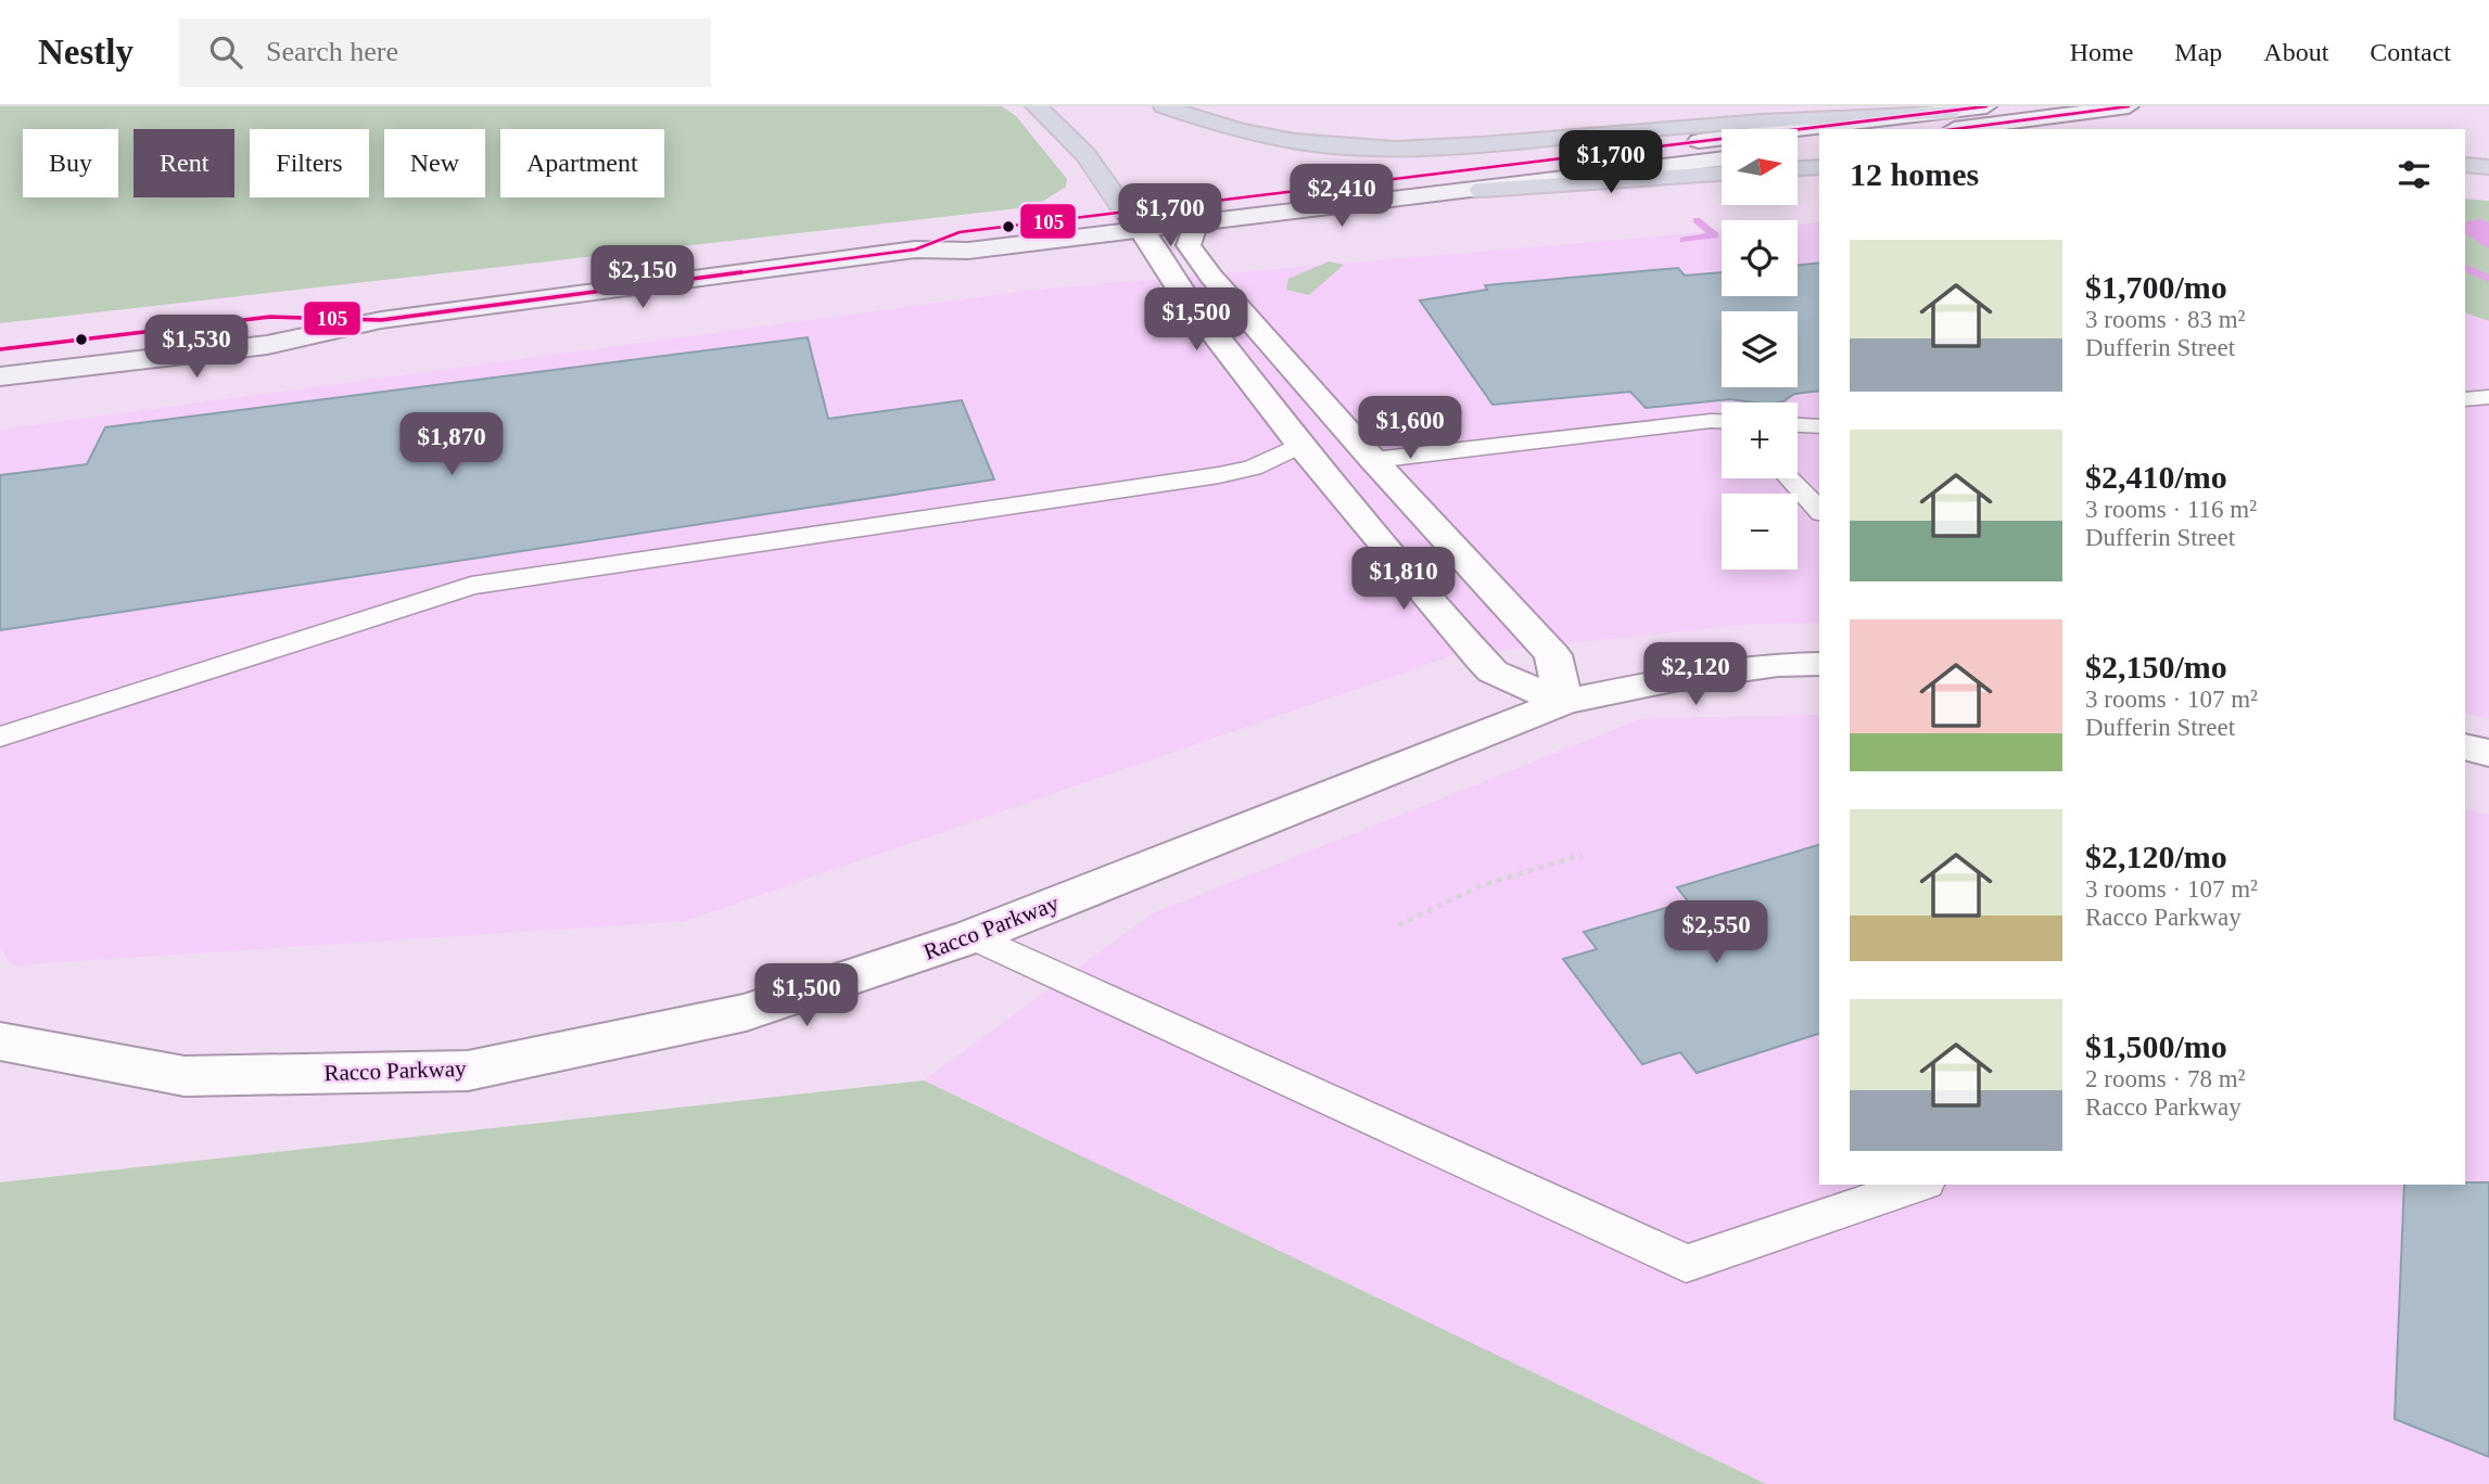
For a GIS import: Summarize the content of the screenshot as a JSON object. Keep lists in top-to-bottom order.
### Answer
{
  "streets": {
    "street": ["Racco Parkway"]
  },
  "lines": ["transit line 105"],
  "north": "right",
  "page": {
    "header": "Nestly",
    "search": "Search here",
    "nav": [
      "Home",
      "Map",
      "About",
      "Contact"
    ],
    "map_buttons": ["+", "−"],
    "chip": [
      "Buy",
      "Rent",
      "Filters",
      "New",
      "Apartment"
    ],
    "heading": "12 homes",
    "price": [
      "$1,700",
      "$2,410",
      "$1,700",
      "$2,150",
      "$1,500",
      "$1,530",
      "$1,600",
      "$1,870",
      "$1,810",
      "$2,120",
      "$2,550",
      "$1,500"
    ],
    "list": [
      {
        "name": "$1,700/mo",
        "note": "3 rooms · 83 m² · Dufferin Street"
      },
      {
        "name": "$2,410/mo",
        "note": "3 rooms · 116 m² · Dufferin Street"
      },
      {
        "name": "$2,150/mo",
        "note": "3 rooms · 107 m² · Dufferin Street"
      },
      {
        "name": "$2,120/mo",
        "note": "3 rooms · 107 m² · Racco Parkway"
      },
      {
        "name": "$1,500/mo",
        "note": "2 rooms · 78 m² · Racco Parkway"
      }
    ]
  }
}
